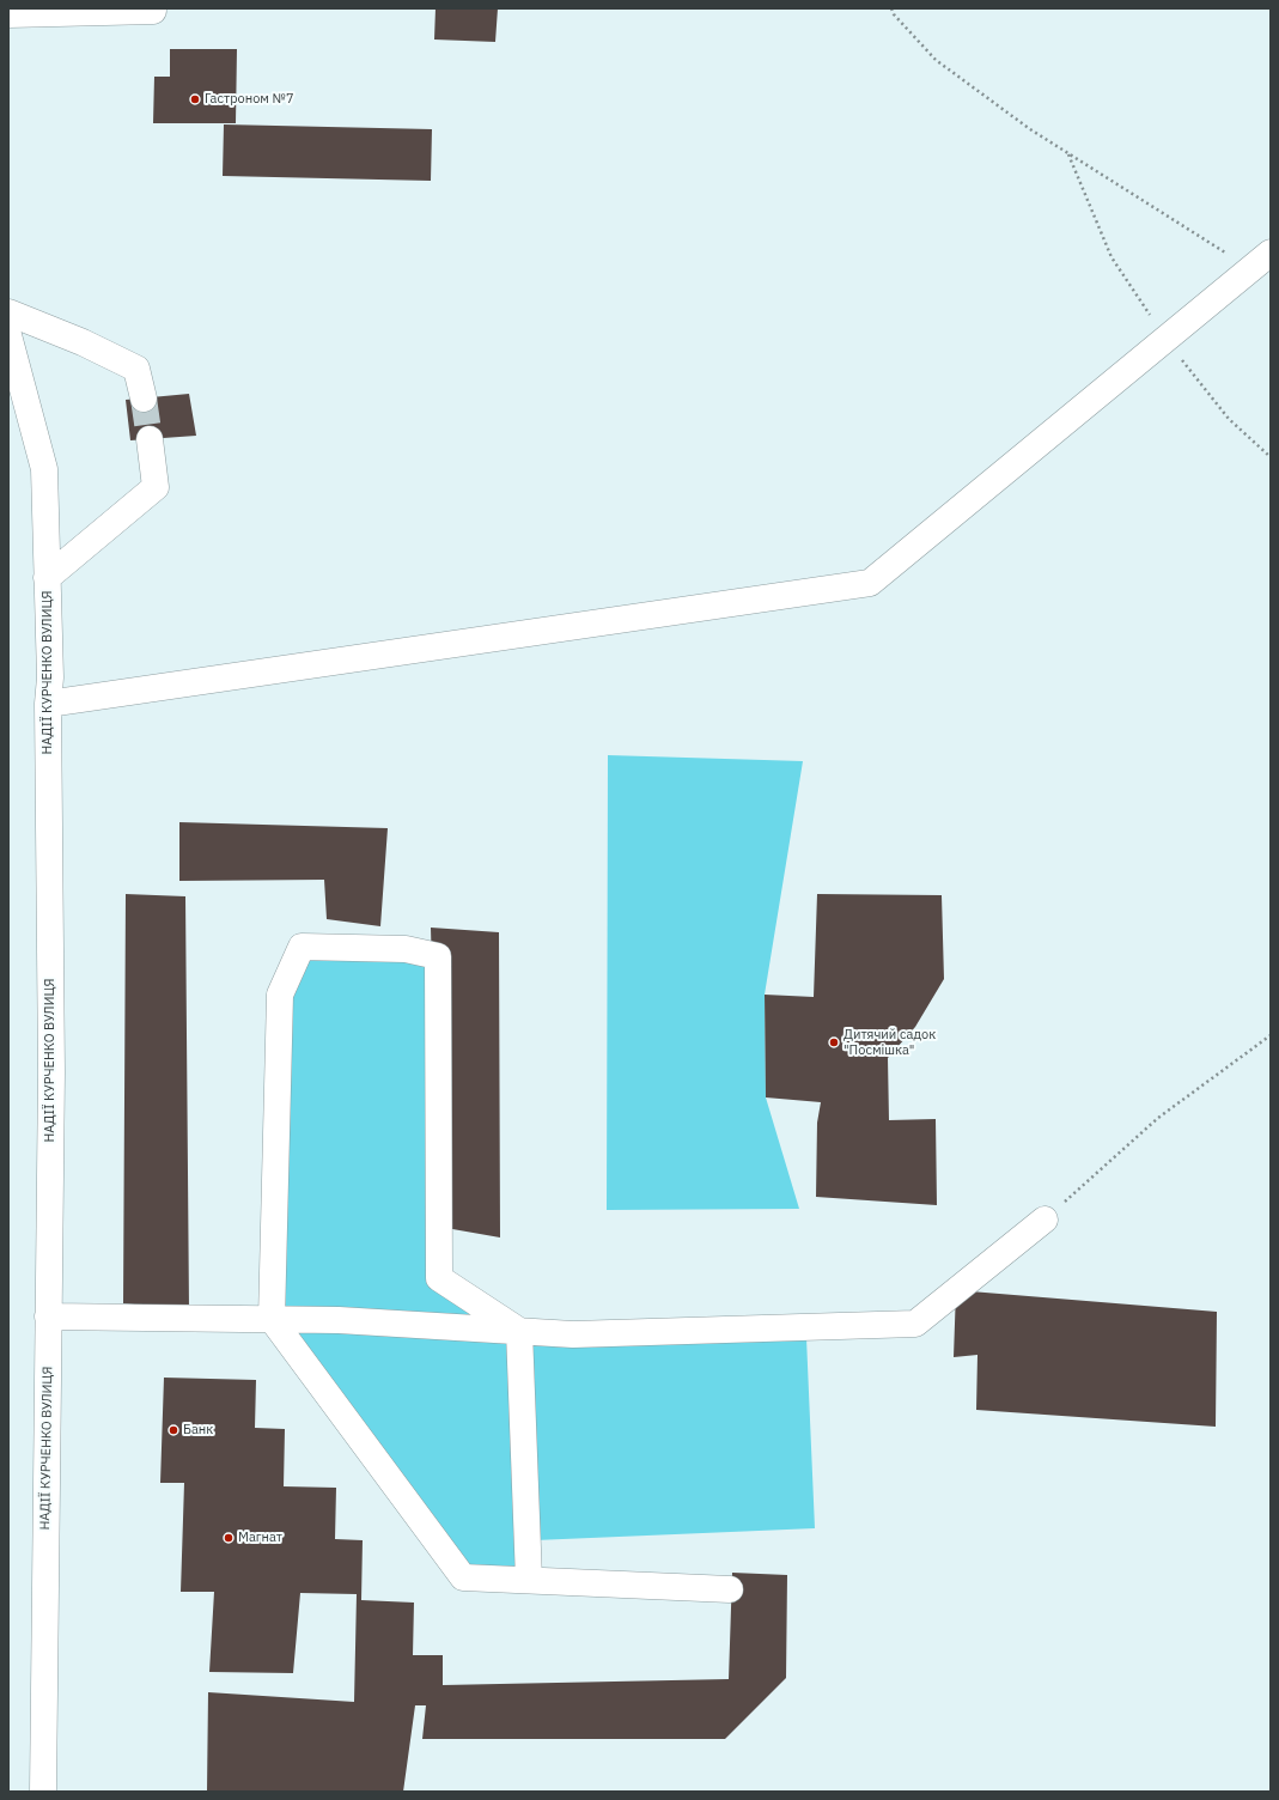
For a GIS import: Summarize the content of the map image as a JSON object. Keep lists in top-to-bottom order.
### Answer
{
  "streets": {
    "street": ["НАДІЇ КУРЧЕНКО ВУЛИЦЯ"]
  },
  "places": [
    "Гастроном №7",
    "Дитячий садок \"Посмішка\"",
    "Банк",
    "Магнат"
  ]
}
